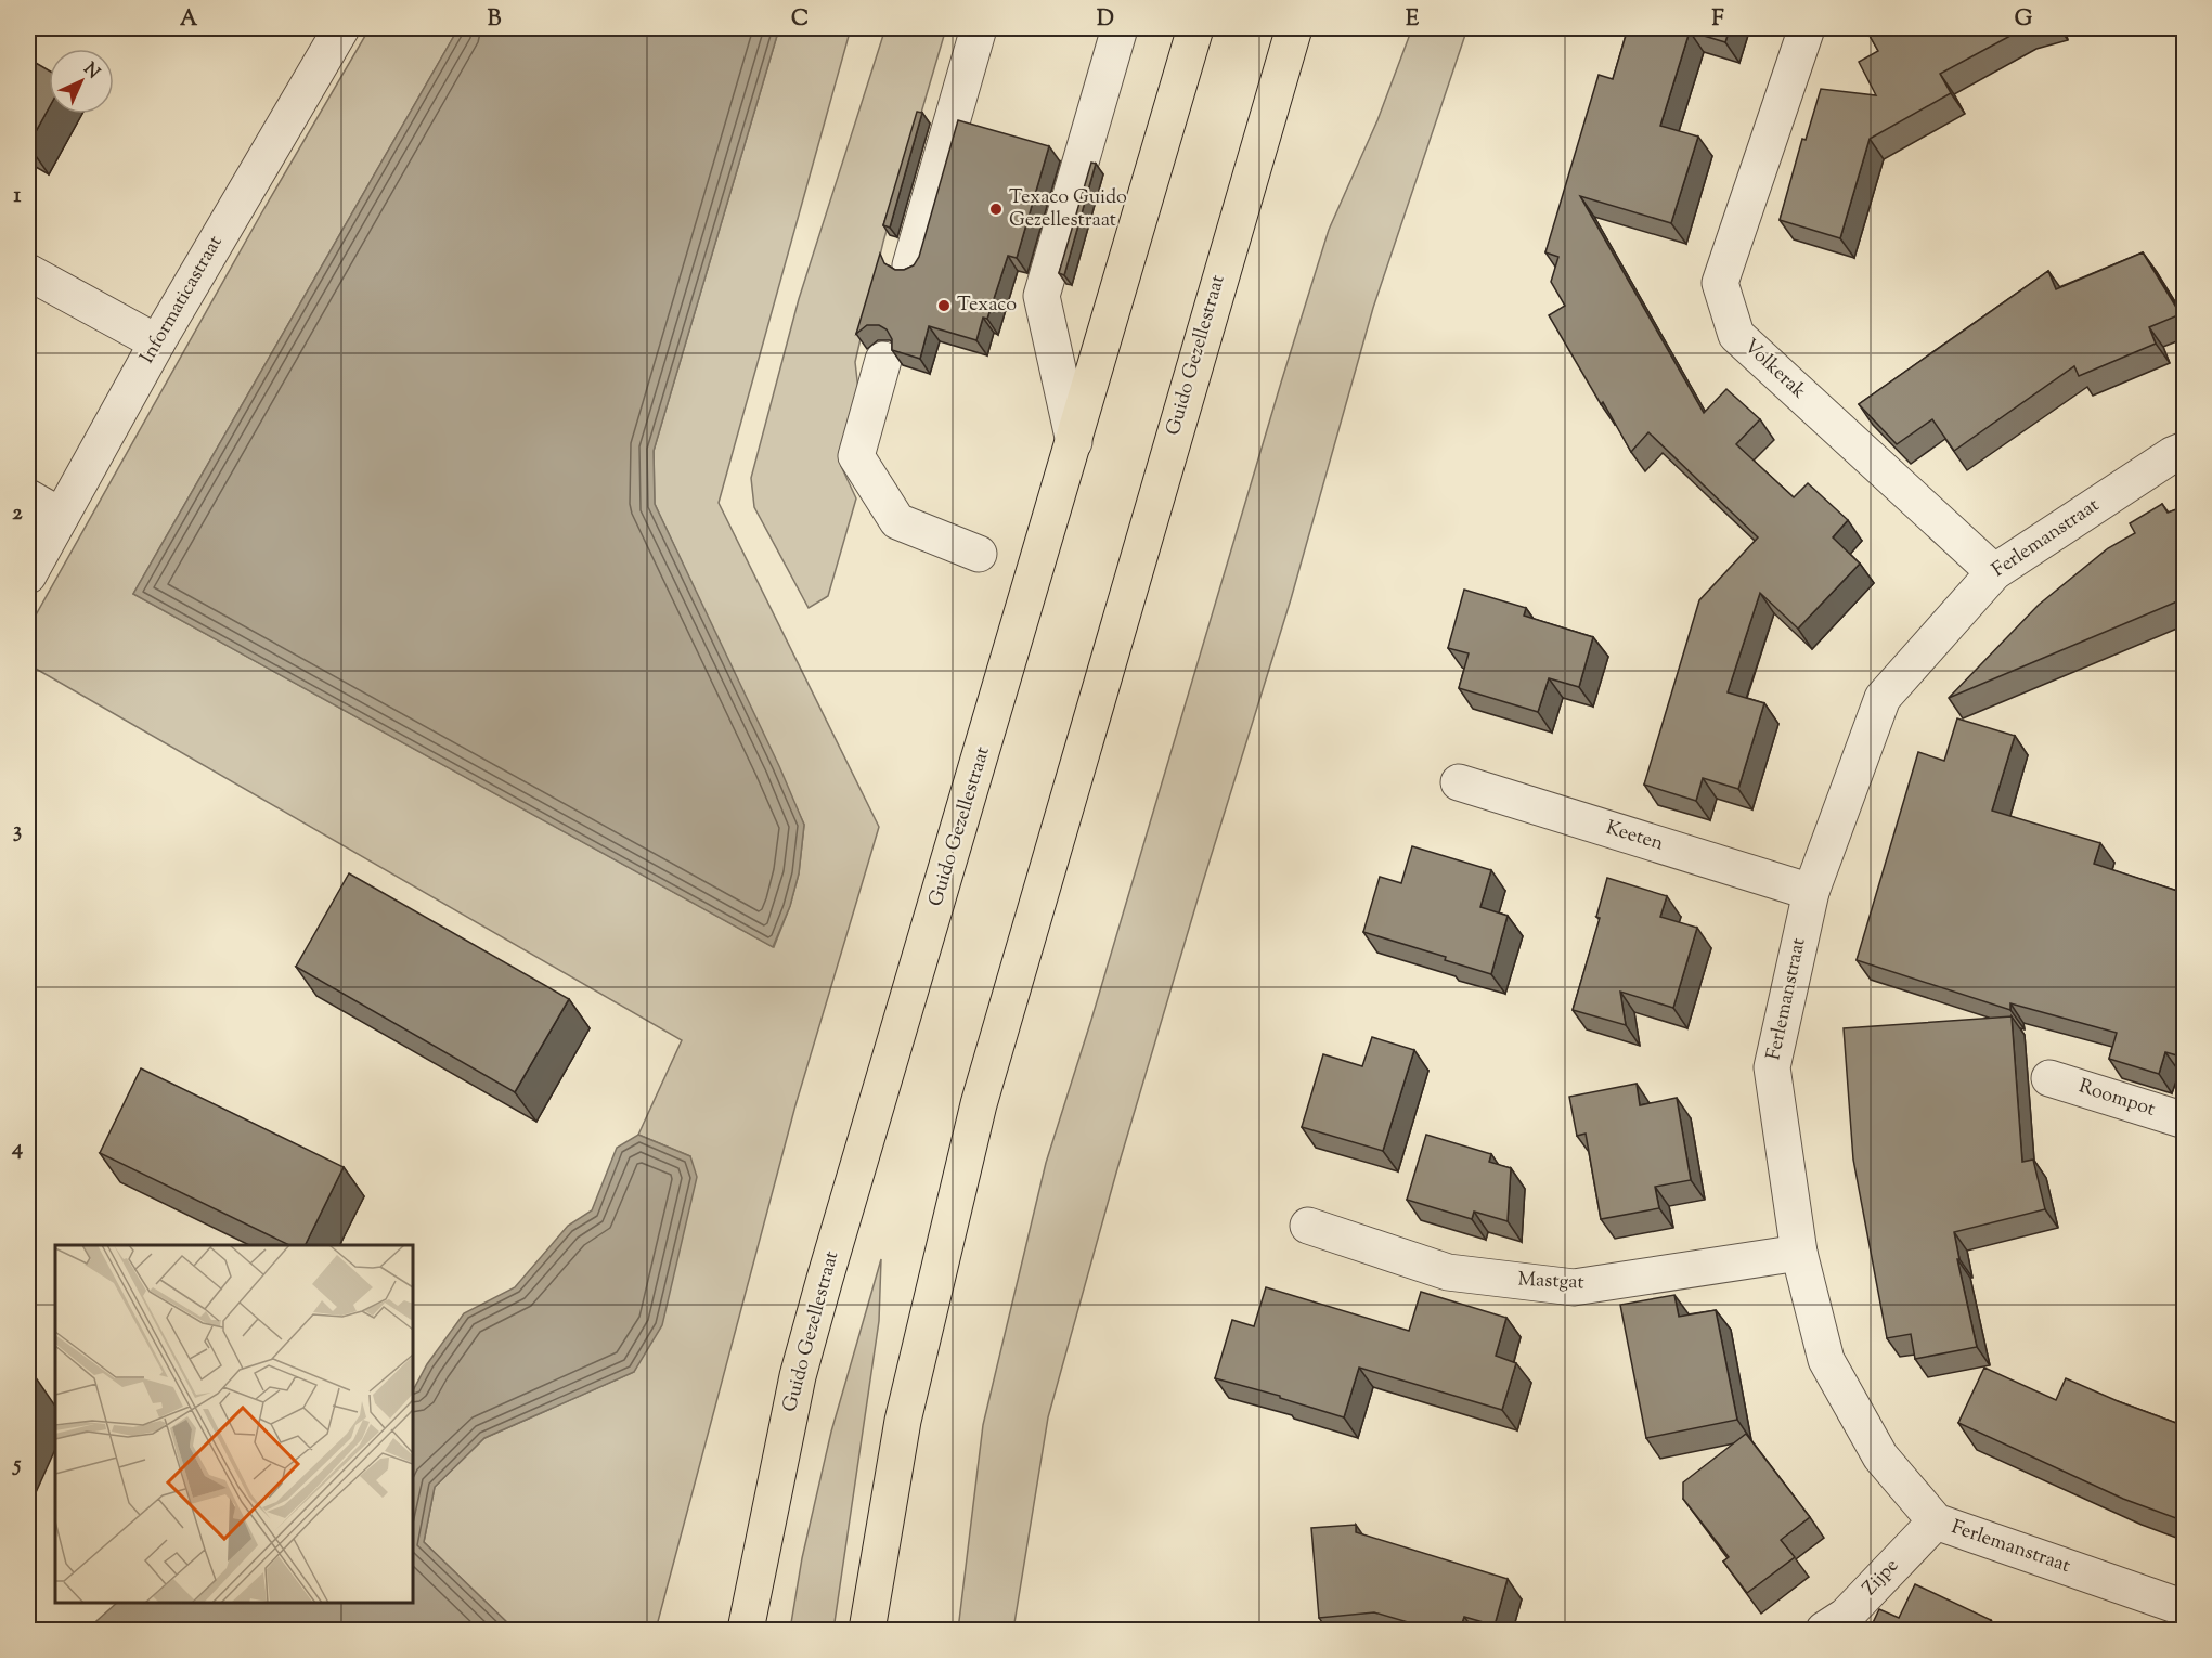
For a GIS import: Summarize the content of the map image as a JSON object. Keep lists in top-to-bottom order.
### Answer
{
  "streets": {
    "main road": ["Guido Gezellestraat"],
    "street": [
      "Informaticastraat",
      "Volkerak",
      "Ferlemanstraat",
      "Keeten",
      "Roompot",
      "Mastgat",
      "Zijpe"
    ]
  },
  "crossings": [
    ["Volkerak", "Ferlemanstraat"],
    ["Ferlemanstraat", "Keeten"],
    ["Ferlemanstraat", "Mastgat"],
    ["Ferlemanstraat", "Zijpe"]
  ],
  "places": ["Texaco Guido Gezellestraat", "Texaco"],
  "north": "top right",
  "grid": {
    "columns": [
      "A",
      "B",
      "C",
      "D",
      "E",
      "F",
      "G"
    ],
    "rows": [
      "1",
      "2",
      "3",
      "4",
      "5"
    ]
  }
}
